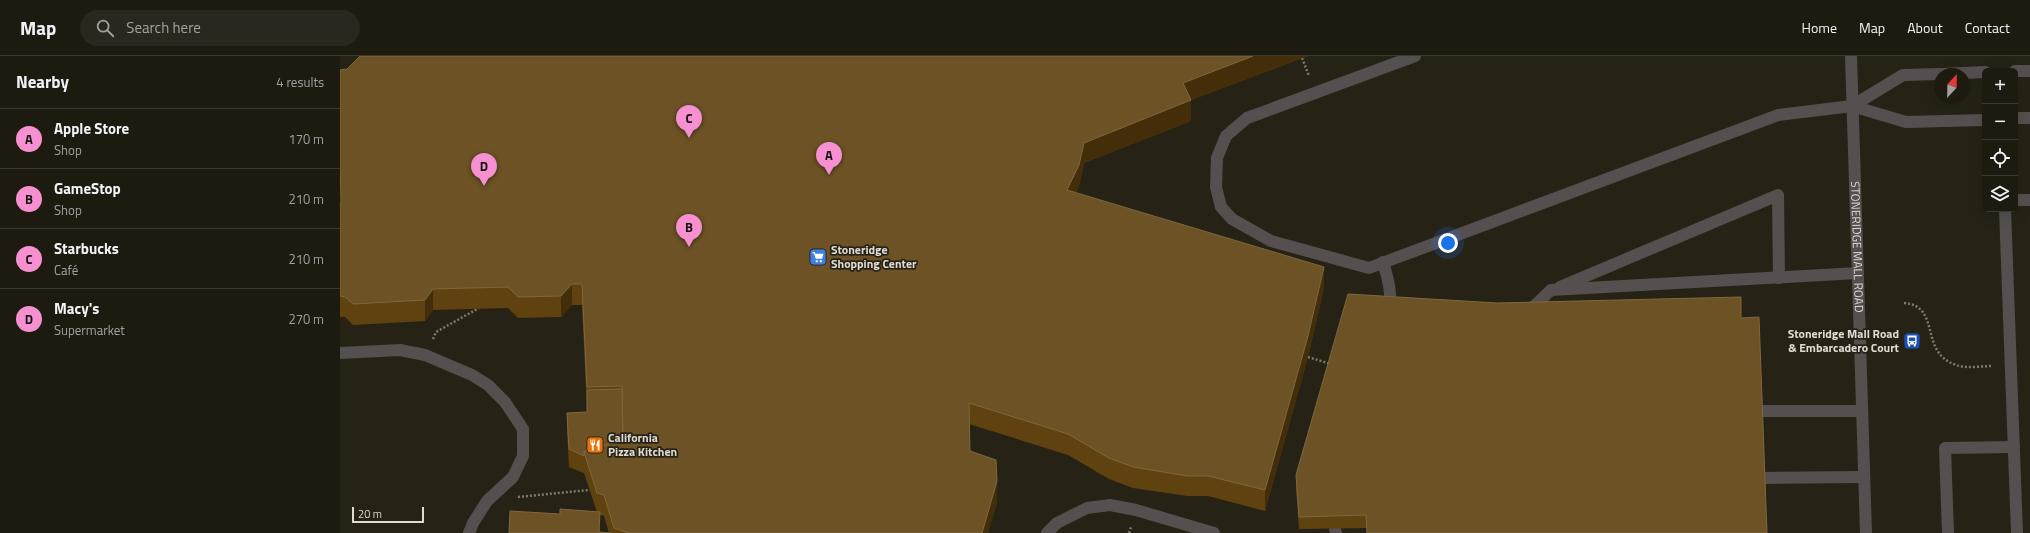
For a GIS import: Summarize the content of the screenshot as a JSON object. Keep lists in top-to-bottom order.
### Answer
{
  "streets": {
    "street": ["STONERIDGE MALL ROAD"]
  },
  "places": {
    "supermarket": ["Stoneridge Shopping Center"],
    "bus stop": ["Stoneridge Mall Road & Embarcadero Court"],
    "restaurant": ["California Pizza Kitchen"]
  },
  "scale_bar": "20 m",
  "north": "top",
  "page": {
    "header": "Map",
    "search": "Search here",
    "nav": [
      "Home",
      "Map",
      "About",
      "Contact"
    ],
    "heading": ["Nearby", "4 results"],
    "map_buttons": ["+", "−"],
    "pins": [
      "C",
      "A",
      "D",
      "B"
    ],
    "list": [
      {
        "mark": "A",
        "name": "Apple Store",
        "note": "Shop",
        "value": "170 m"
      },
      {
        "mark": "B",
        "name": "GameStop",
        "note": "Shop",
        "value": "210 m"
      },
      {
        "mark": "C",
        "name": "Starbucks",
        "note": "Café",
        "value": "210 m"
      },
      {
        "mark": "D",
        "name": "Macy's",
        "note": "Supermarket",
        "value": "270 m"
      }
    ],
    "scale": "20 m"
  }
}
